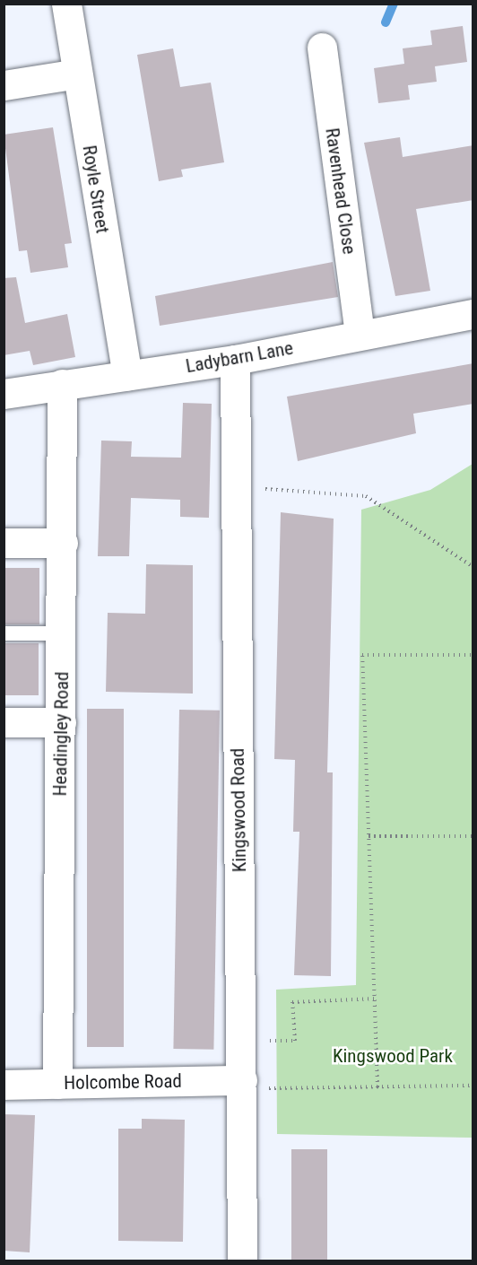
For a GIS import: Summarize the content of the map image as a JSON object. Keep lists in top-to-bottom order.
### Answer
{
  "streets": {
    "street": [
      "Royle Street",
      "Ravenhead Close",
      "Ladybarn Lane",
      "Headingley Road",
      "Kingswood Road",
      "Holcombe Road"
    ]
  },
  "crossings": [
    ["Royle Street", "Ladybarn Lane"],
    ["Ravenhead Close", "Ladybarn Lane"],
    ["Ladybarn Lane", "Headingley Road"],
    ["Ladybarn Lane", "Kingswood Road"],
    ["Headingley Road", "Holcombe Road"],
    ["Kingswood Road", "Holcombe Road"]
  ],
  "parks": ["Kingswood Park"]
}
